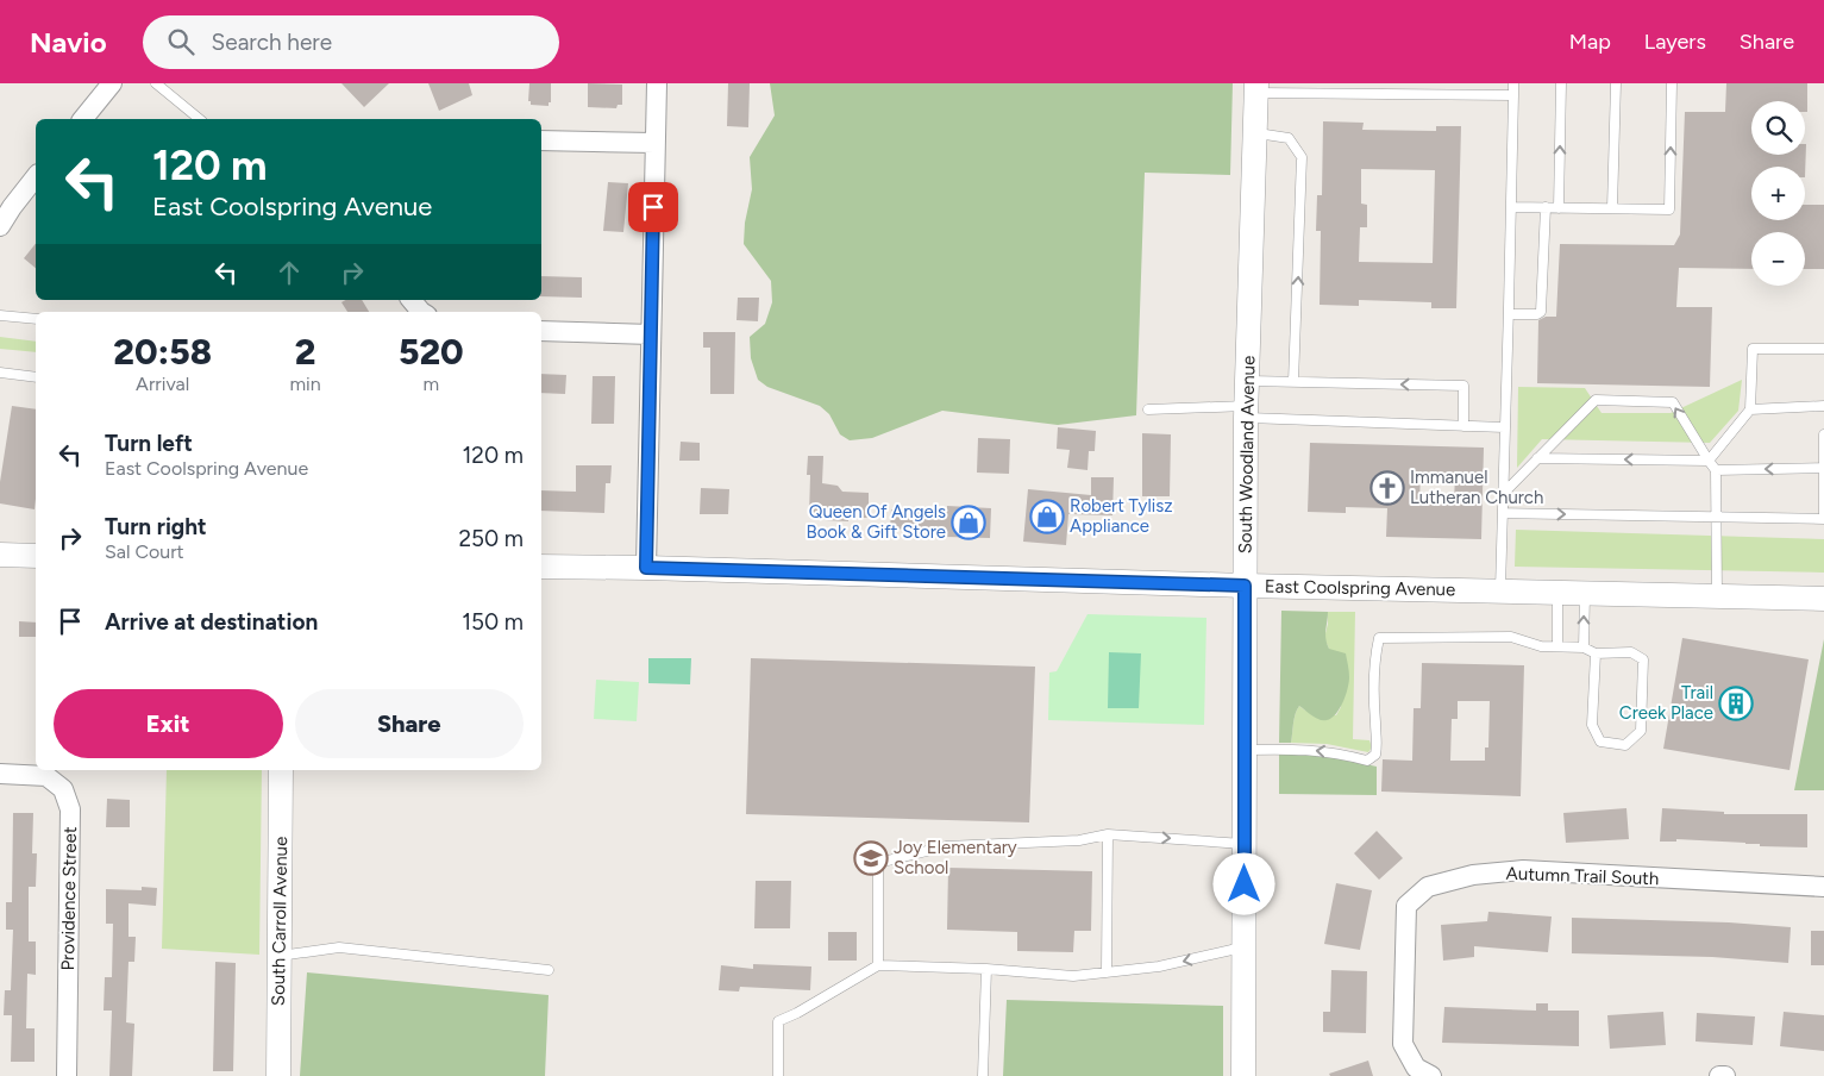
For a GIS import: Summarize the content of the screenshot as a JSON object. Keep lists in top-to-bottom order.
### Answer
{
  "streets": {
    "street": [
      "South Woodland Avenue",
      "East Coolspring Avenue",
      "Autumn Trail South",
      "Providence Street",
      "South Carroll Avenue"
    ]
  },
  "crossings": [
    ["South Woodland Avenue", "East Coolspring Avenue"]
  ],
  "places": {
    "church": ["Immanuel Lutheran Church"],
    "shop": ["Robert Tylisz Appliance", "Queen Of Angels Book & Gift Store"],
    "building": ["Trail Creek Place"],
    "school or university": ["Joy Elementary School"]
  },
  "page": {
    "header": "Navio",
    "search": "Search here",
    "nav": ["Map", "Layers", "Share"],
    "map_buttons": ["+", "−"],
    "turn": ["120 m", "East Coolspring Avenue"],
    "eta": [
      "20:58",
      "Arrival",
      "2",
      "min",
      "520",
      "m"
    ],
    "list": [
      {
        "name": "Turn left",
        "note": "East Coolspring Avenue",
        "value": "120 m"
      },
      {
        "name": "Turn right",
        "note": "Sal Court",
        "value": "250 m"
      },
      {
        "name": "Arrive at destination",
        "value": "150 m"
      }
    ],
    "buttons": ["Exit", "Share"]
  }
}
